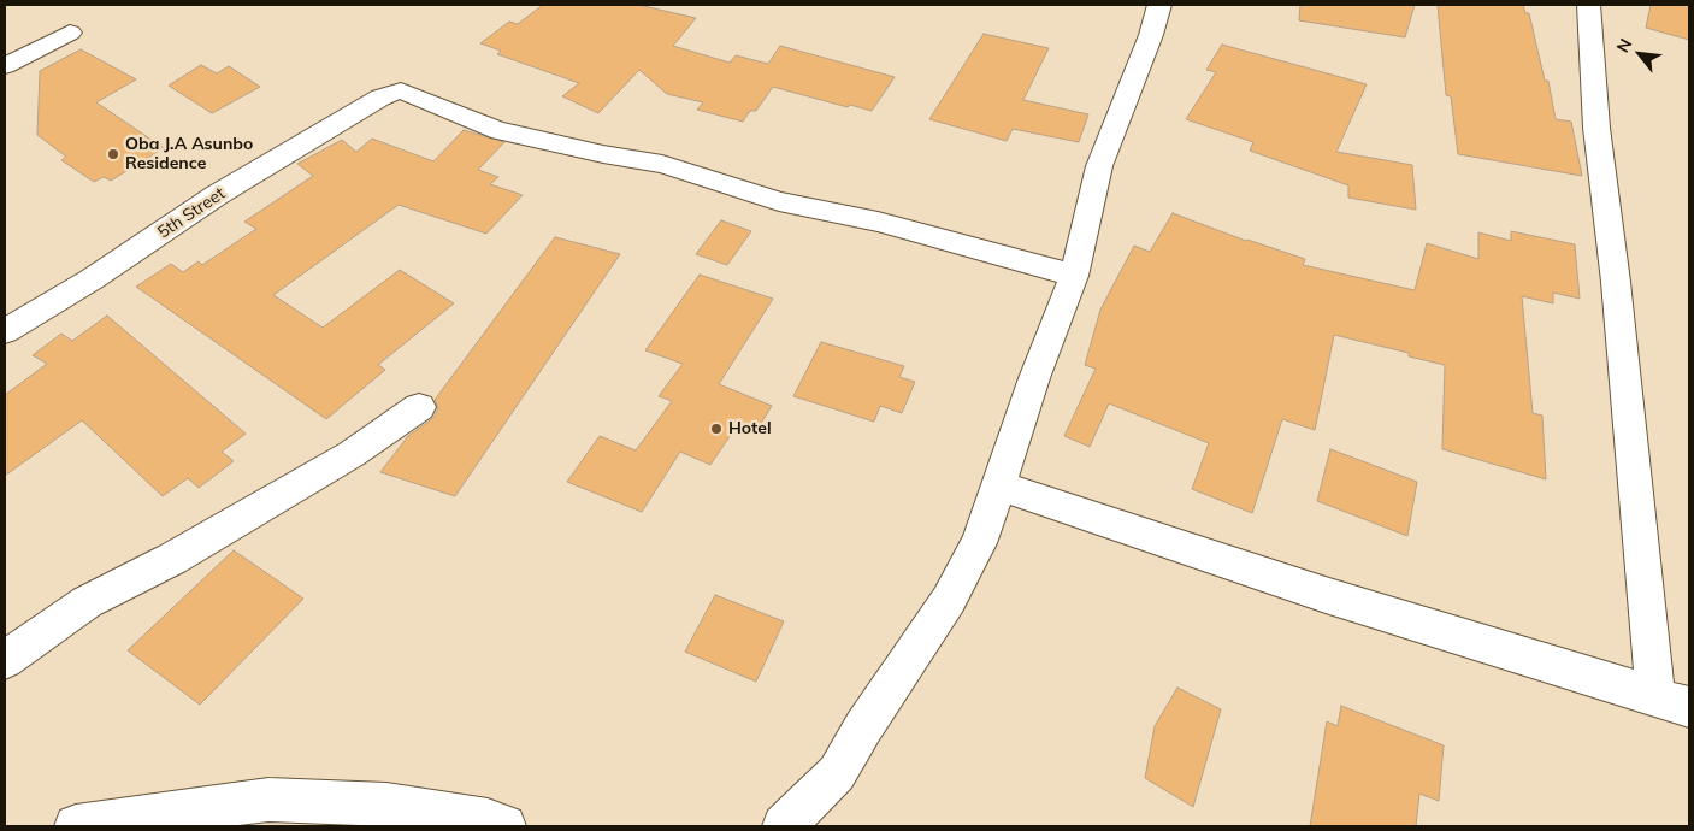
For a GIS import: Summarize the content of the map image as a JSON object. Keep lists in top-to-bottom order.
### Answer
{
  "streets": {
    "street": ["5th Street"]
  },
  "places": ["Oba J.A Asunbo Residence", "Hotel"],
  "north": "top left"
}
